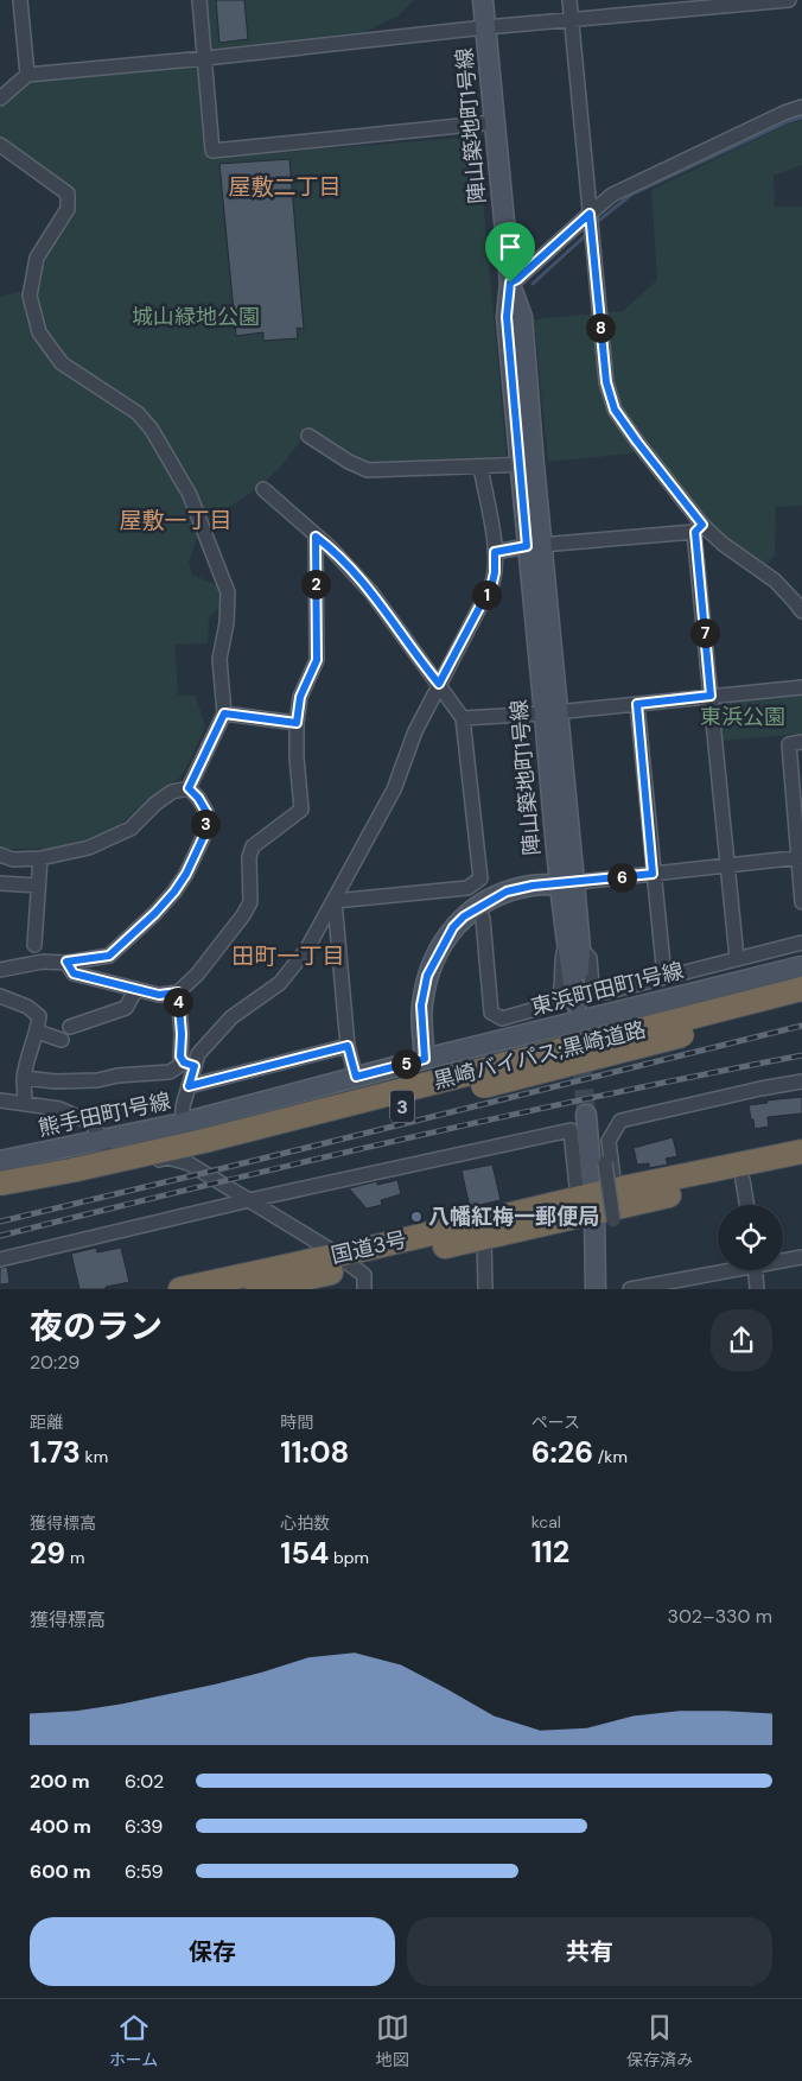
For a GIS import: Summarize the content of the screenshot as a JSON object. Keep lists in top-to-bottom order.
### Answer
{
  "streets": {
    "highway": ["黒崎バイパス;黒崎道路", "3", "国道3号"],
    "street": ["陣山築地町1号線", "東浜町田町1号線", "熊手田町1号線"]
  },
  "crossings": [
    ["東浜町田町1号線", "熊手田町1号線"]
  ],
  "districts": ["屋敷二丁目", "屋敷一丁目", "田町一丁目"],
  "parks": ["城山緑地公園", "東浜公園"],
  "places": ["八幡紅梅一郵便局"],
  "page": {
    "pins": [
      "8",
      "2",
      "1",
      "7",
      "3",
      "6",
      "4",
      "5"
    ],
    "heading": ["夜のラン", "20:29"],
    "stats": [
      ["距離", "1.73 km"],
      ["時間", "11:08"],
      ["ペース", "6:26 /km"],
      ["獲得標高", "29 m"],
      ["心拍数", "154 bpm"],
      ["kcal", "112"]
    ],
    "chart": ["獲得標高", "302–330 m"],
    "list": [
      {
        "name": "200 m",
        "note": "6:02"
      },
      {
        "name": "400 m",
        "note": "6:39"
      },
      {
        "name": "600 m",
        "note": "6:59"
      }
    ],
    "buttons": ["保存", "共有"],
    "tabs": ["ホーム", "地図", "保存済み"]
  }
}
